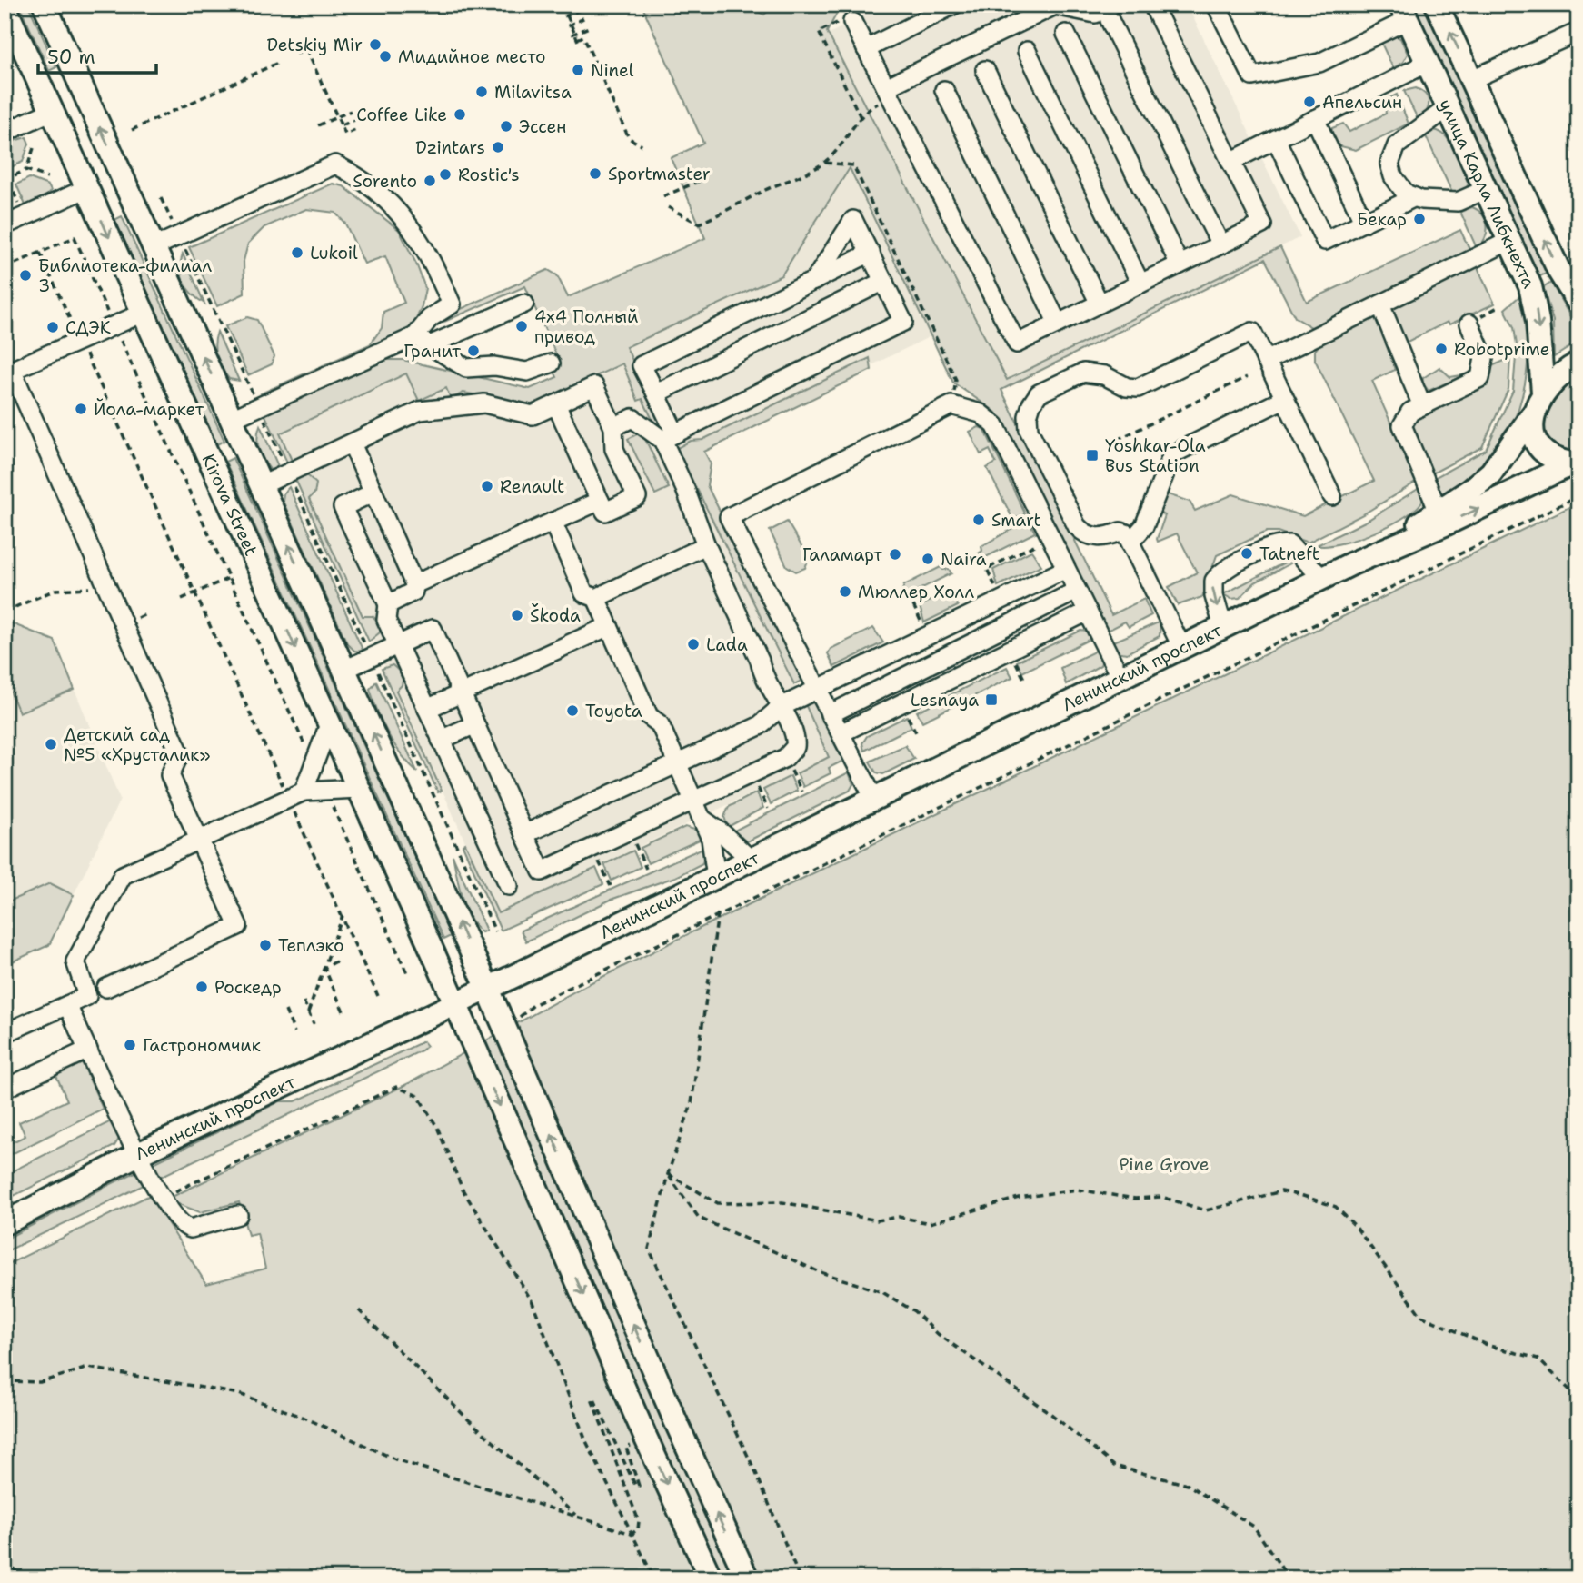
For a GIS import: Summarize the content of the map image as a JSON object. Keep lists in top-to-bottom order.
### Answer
{
  "streets": {
    "main road": ["улица Карла Либкнехта", "Kirova Street", "Ленинский проспект"]
  },
  "crossings": [
    ["улица Карла Либкнехта", "Ленинский проспект"],
    ["Kirova Street", "Ленинский проспект"]
  ],
  "parks": ["Pine Grove"],
  "places": {
    "other": [
      "Detskiy Mir",
      "Мидийное место",
      "Ninel",
      "Milavitsa",
      "Апельсин",
      "Coffee Like",
      "Эссен",
      "Dzintars",
      "Sportmaster",
      "Rostic's",
      "Sorento",
      "Бекар",
      "Lukoil",
      "Библиотека-филиал 3",
      "4x4 Полный привод",
      "СДЭК",
      "Robotprime",
      "Гранит",
      "Йола-маркет",
      "Renault",
      "Smart",
      "Tatneft",
      "Галамарт",
      "Naira",
      "Мюллер Холл",
      "Škoda",
      "Lada",
      "Toyota",
      "Детский сад №5 «Хрусталик»",
      "Теплэко",
      "Роскедр",
      "Гастрономчик"
    ],
    "transit": ["Yoshkar-Ola Bus Station", "Lesnaya"]
  },
  "scale_bar": "50 m"
}
